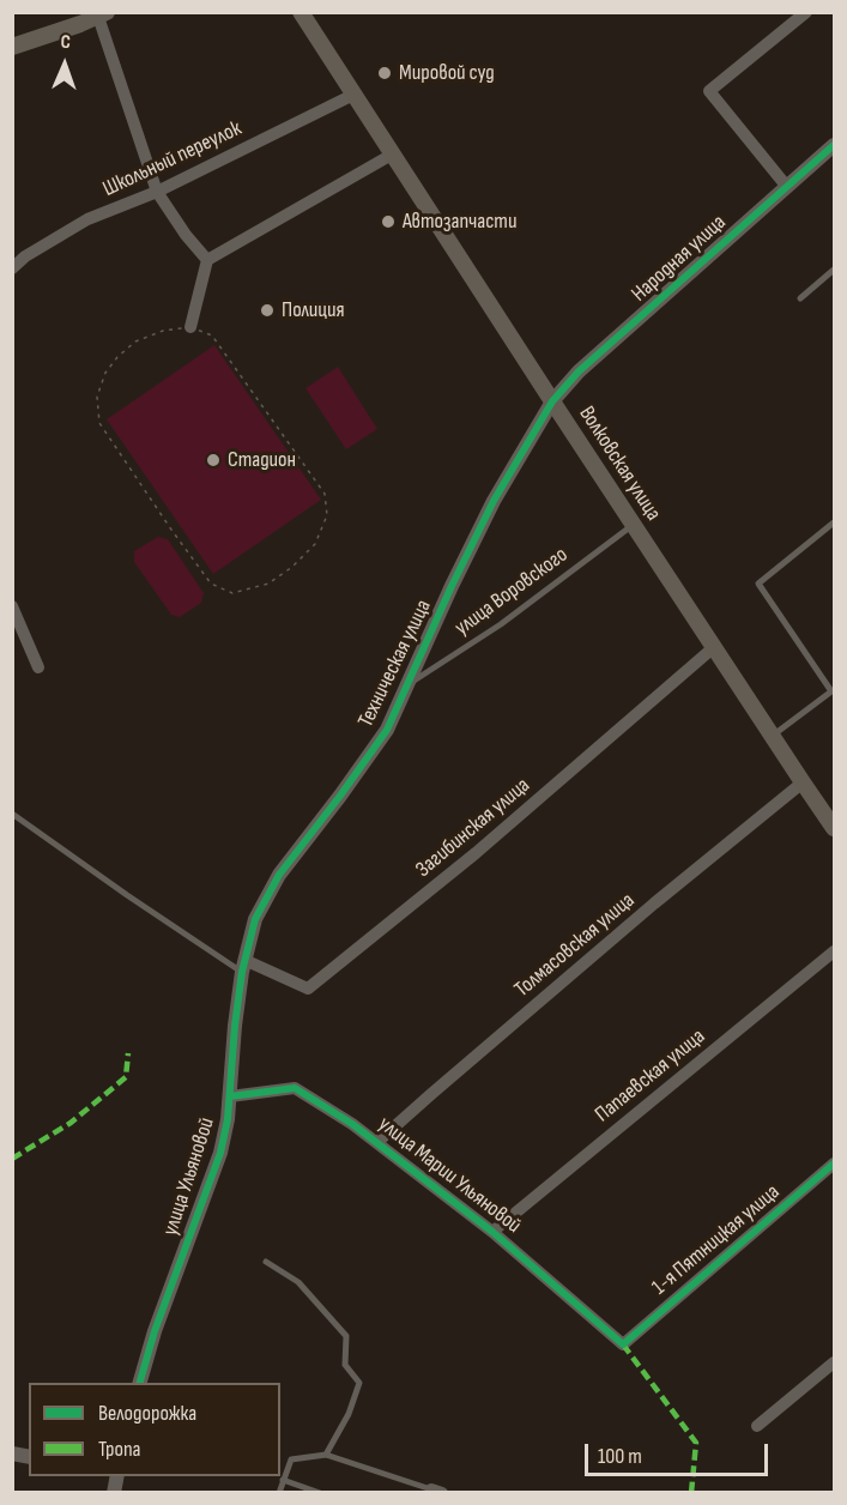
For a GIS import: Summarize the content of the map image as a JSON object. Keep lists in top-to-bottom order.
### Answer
{
  "streets": {
    "main road": ["Волковская улица"],
    "street": [
      "Школьный переулок",
      "Народная улица",
      "Техническая улица",
      "Загибинская улица",
      "Толмасовская улица",
      "Папаевская улица",
      "улица Марии Ульяновой",
      "улица Ульяновой",
      "1-я Пятницкая улица"
    ],
    "lane": ["улица Воровского"]
  },
  "crossings": [
    ["Школьный переулок", "Волковская улица"],
    ["Народная улица", "Волковская улица"],
    ["Народная улица", "Техническая улица"],
    ["Волковская улица", "улица Воровского"],
    ["Волковская улица", "Техническая улица"],
    ["Волковская улица", "Загибинская улица"],
    ["Волковская улица", "Толмасовская улица"],
    ["улица Воровского", "Техническая улица"],
    ["Техническая улица", "Загибинская улица"],
    ["Техническая улица", "улица Ульяновой"],
    ["Загибинская улица", "улица Ульяновой"],
    ["Толмасовская улица", "улица Марии Ульяновой"],
    ["Папаевская улица", "улица Марии Ульяновой"],
    ["улица Марии Ульяновой", "улица Ульяновой"],
    ["улица Марии Ульяновой", "1-я Пятницкая улица"]
  ],
  "places": [
    "Мировой суд",
    "Автозапчасти",
    "Полиция",
    "Стадион"
  ],
  "legend": ["Велодорожка", "Тропа"],
  "scale_bar": "100 m",
  "north": "top"
}
